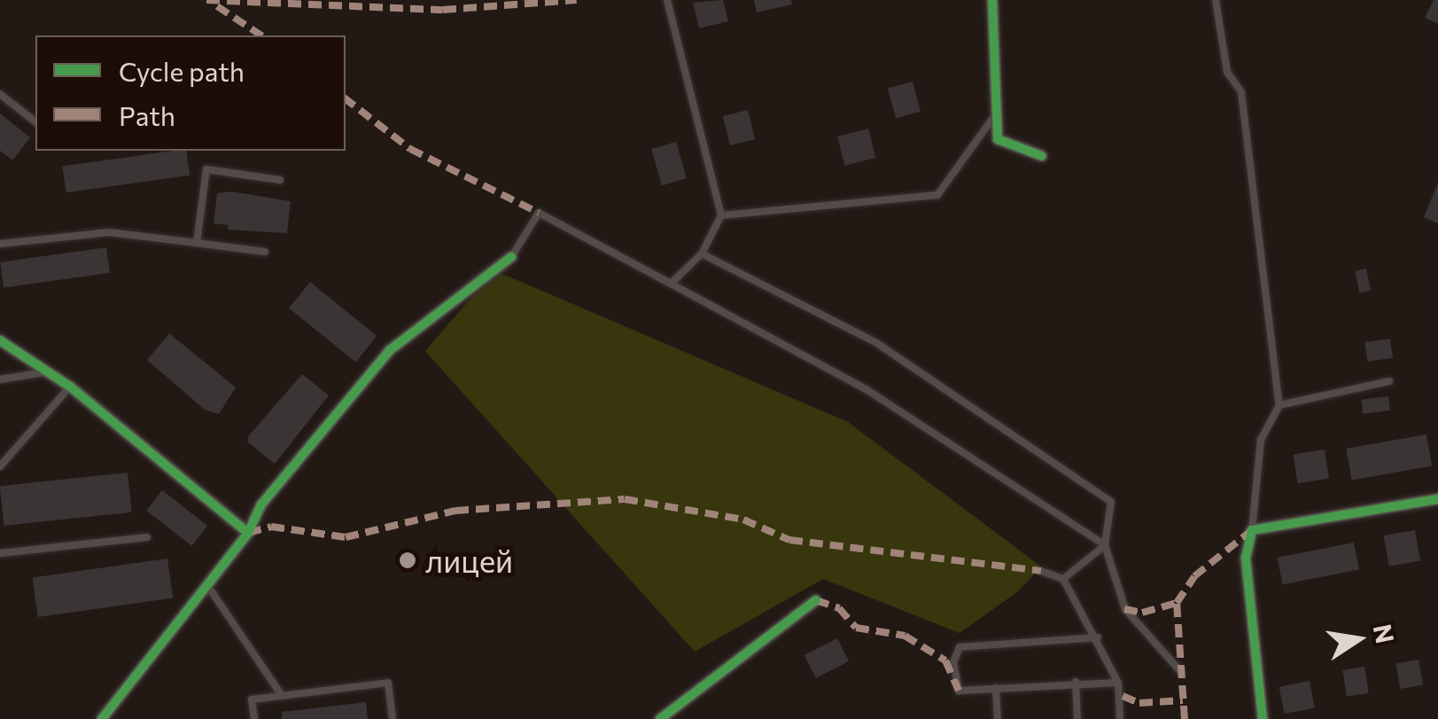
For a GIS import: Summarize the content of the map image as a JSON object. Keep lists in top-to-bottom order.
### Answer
{
  "places": ["лицей"],
  "legend": ["Cycle path", "Path"],
  "north": "right"
}
